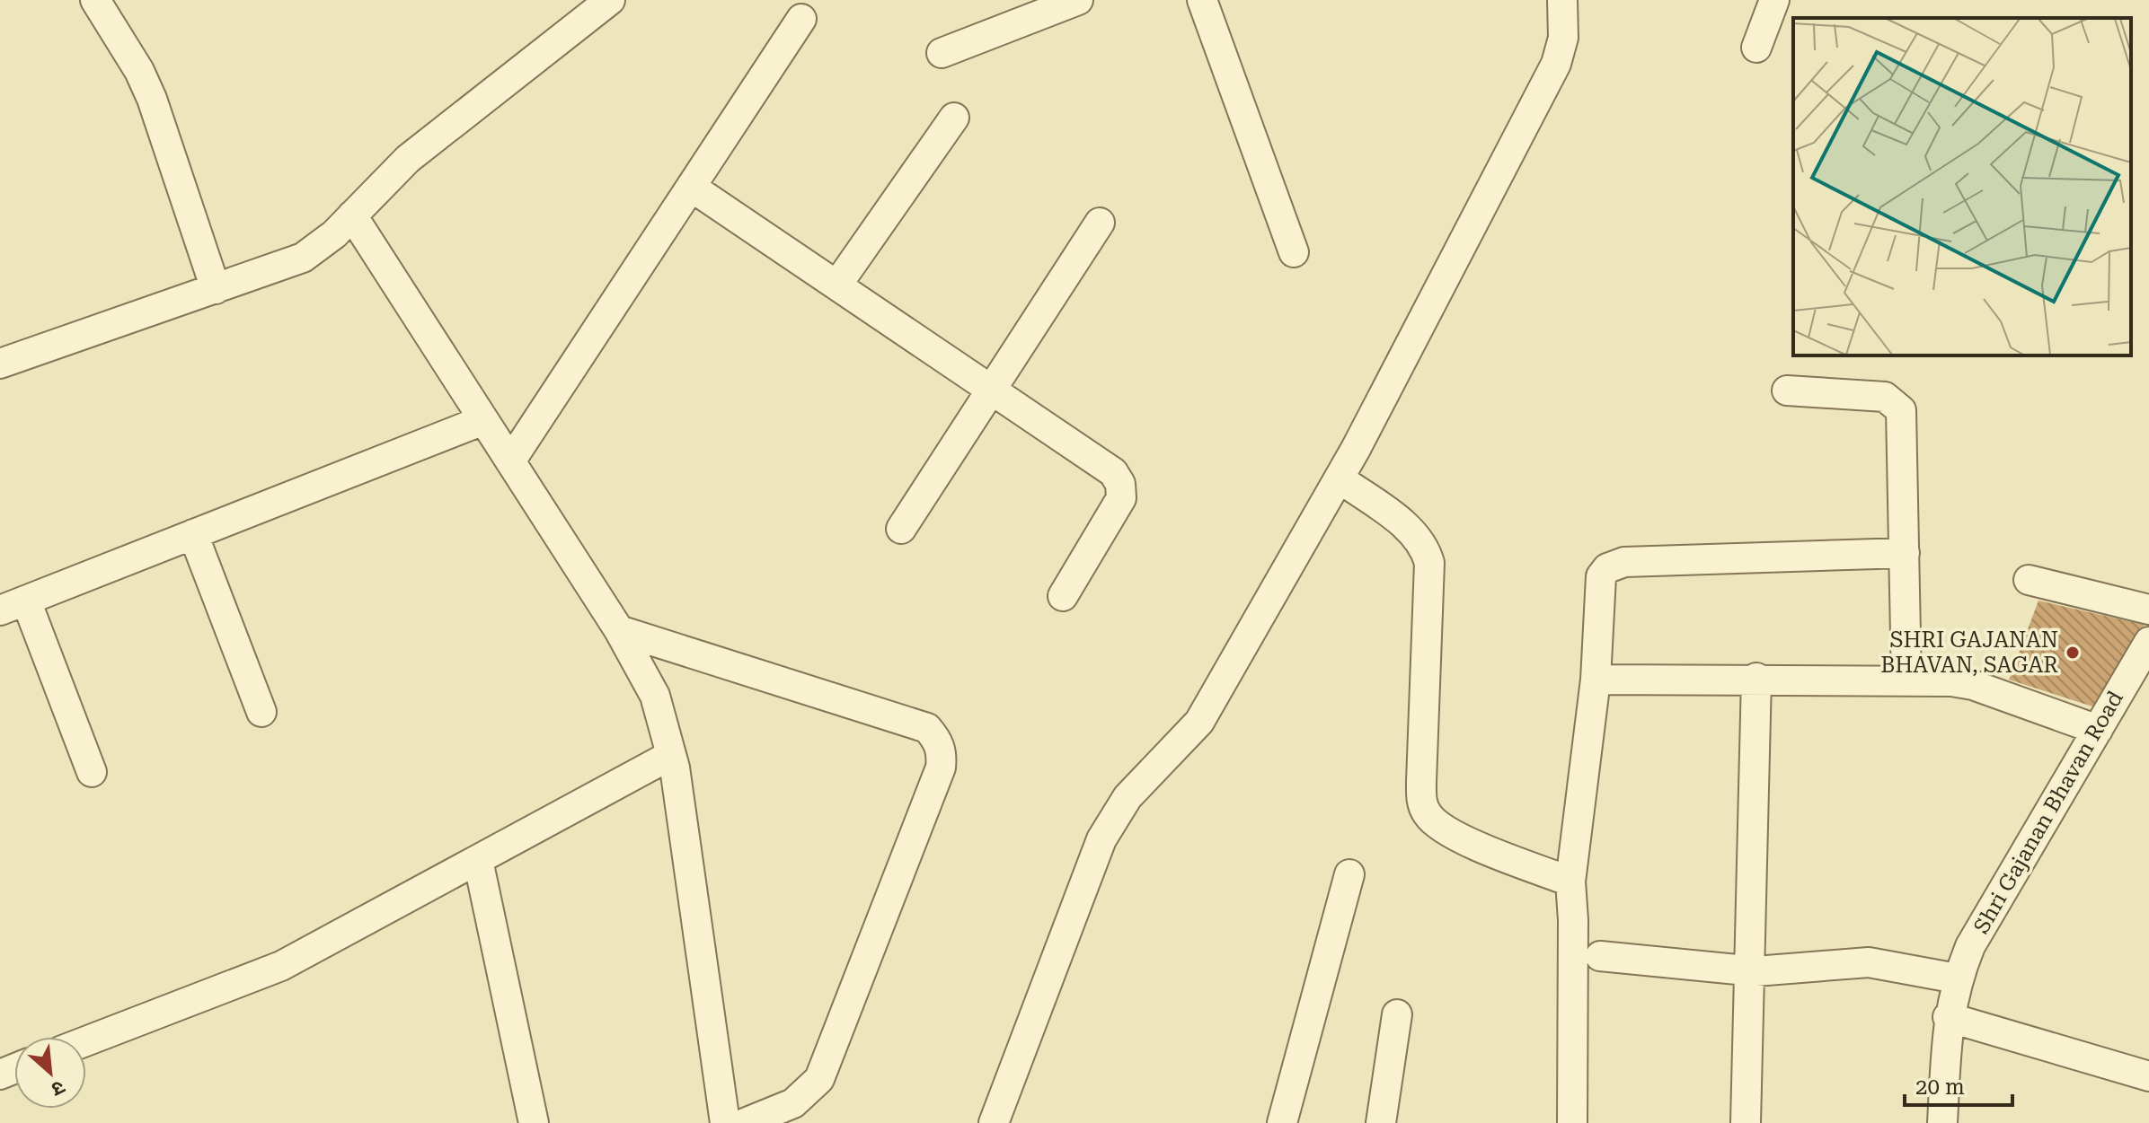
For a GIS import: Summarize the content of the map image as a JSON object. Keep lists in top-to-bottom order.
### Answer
{
  "streets": {
    "street": ["Shri Gajanan Bhavan Road"]
  },
  "places": ["SHRI GAJANAN BHAVAN, SAGAR"],
  "scale_bar": "20 m",
  "north": "bottom right"
}
